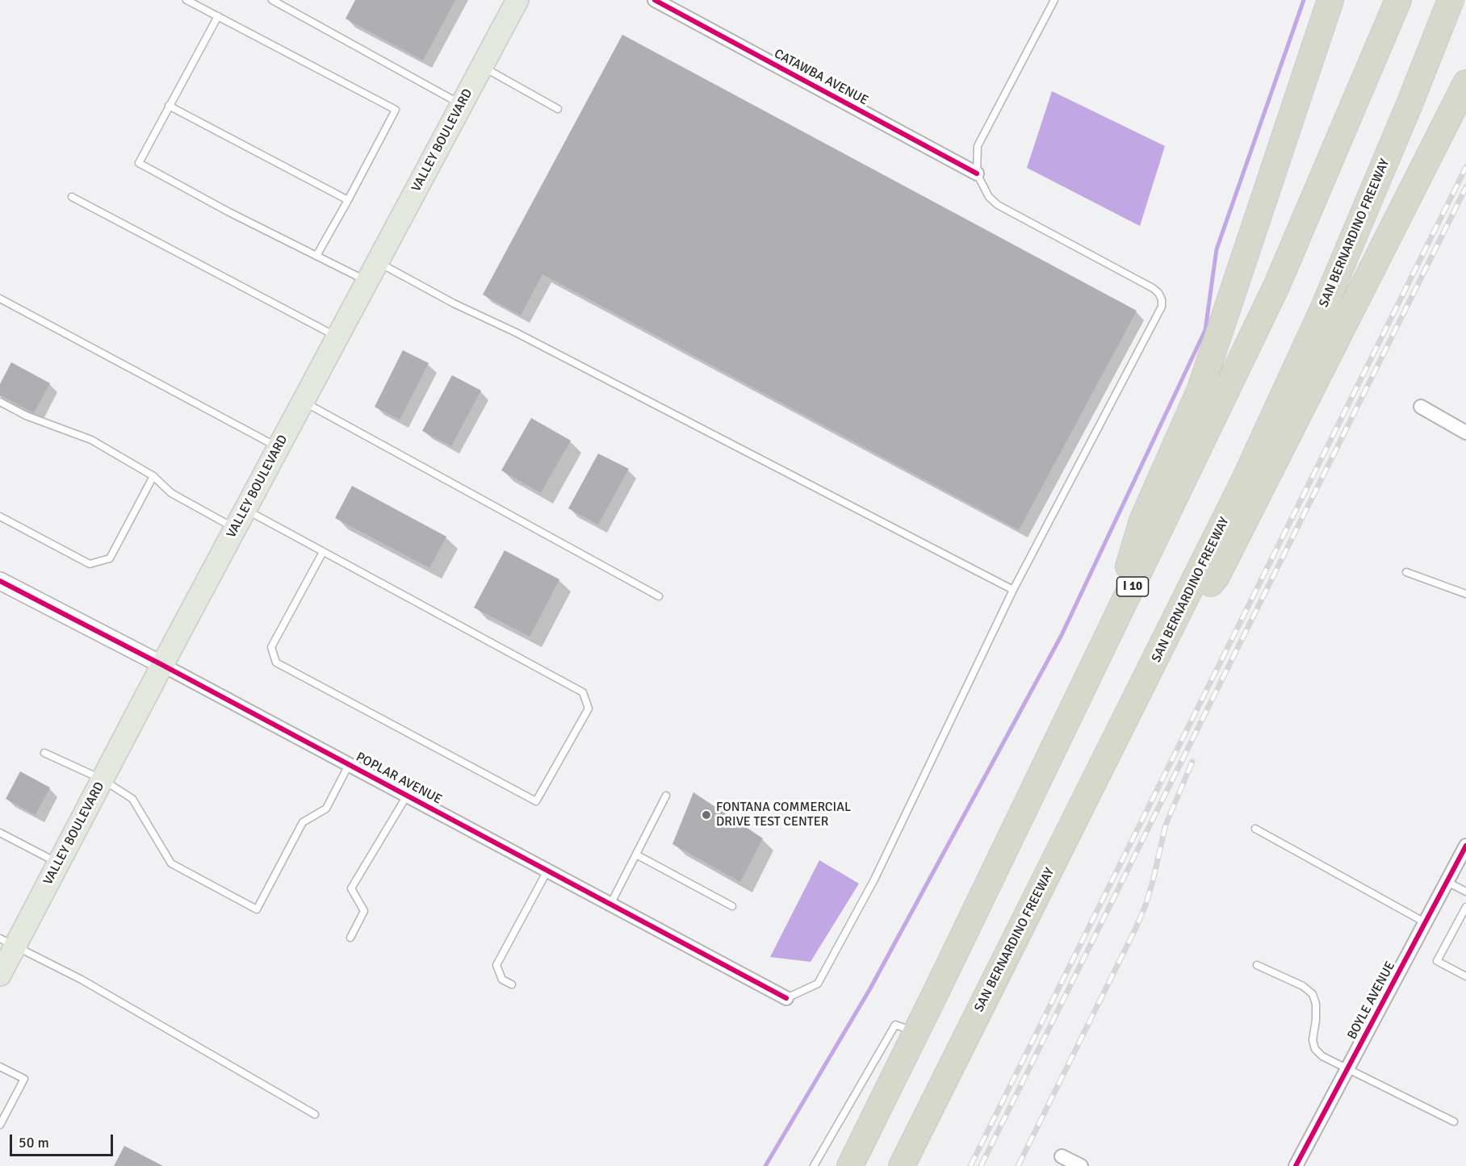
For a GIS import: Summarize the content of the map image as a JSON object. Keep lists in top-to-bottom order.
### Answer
{
  "streets": {
    "highway": ["SAN BERNARDINO FREEWAY", "I 10"],
    "main road": ["VALLEY BOULEVARD"],
    "street": ["CATAWBA AVENUE", "POPLAR AVENUE", "BOYLE AVENUE"]
  },
  "crossings": [
    ["VALLEY BOULEVARD", "POPLAR AVENUE"]
  ],
  "places": ["FONTANA COMMERCIAL DRIVE TEST CENTER"],
  "scale_bar": "50 m"
}
